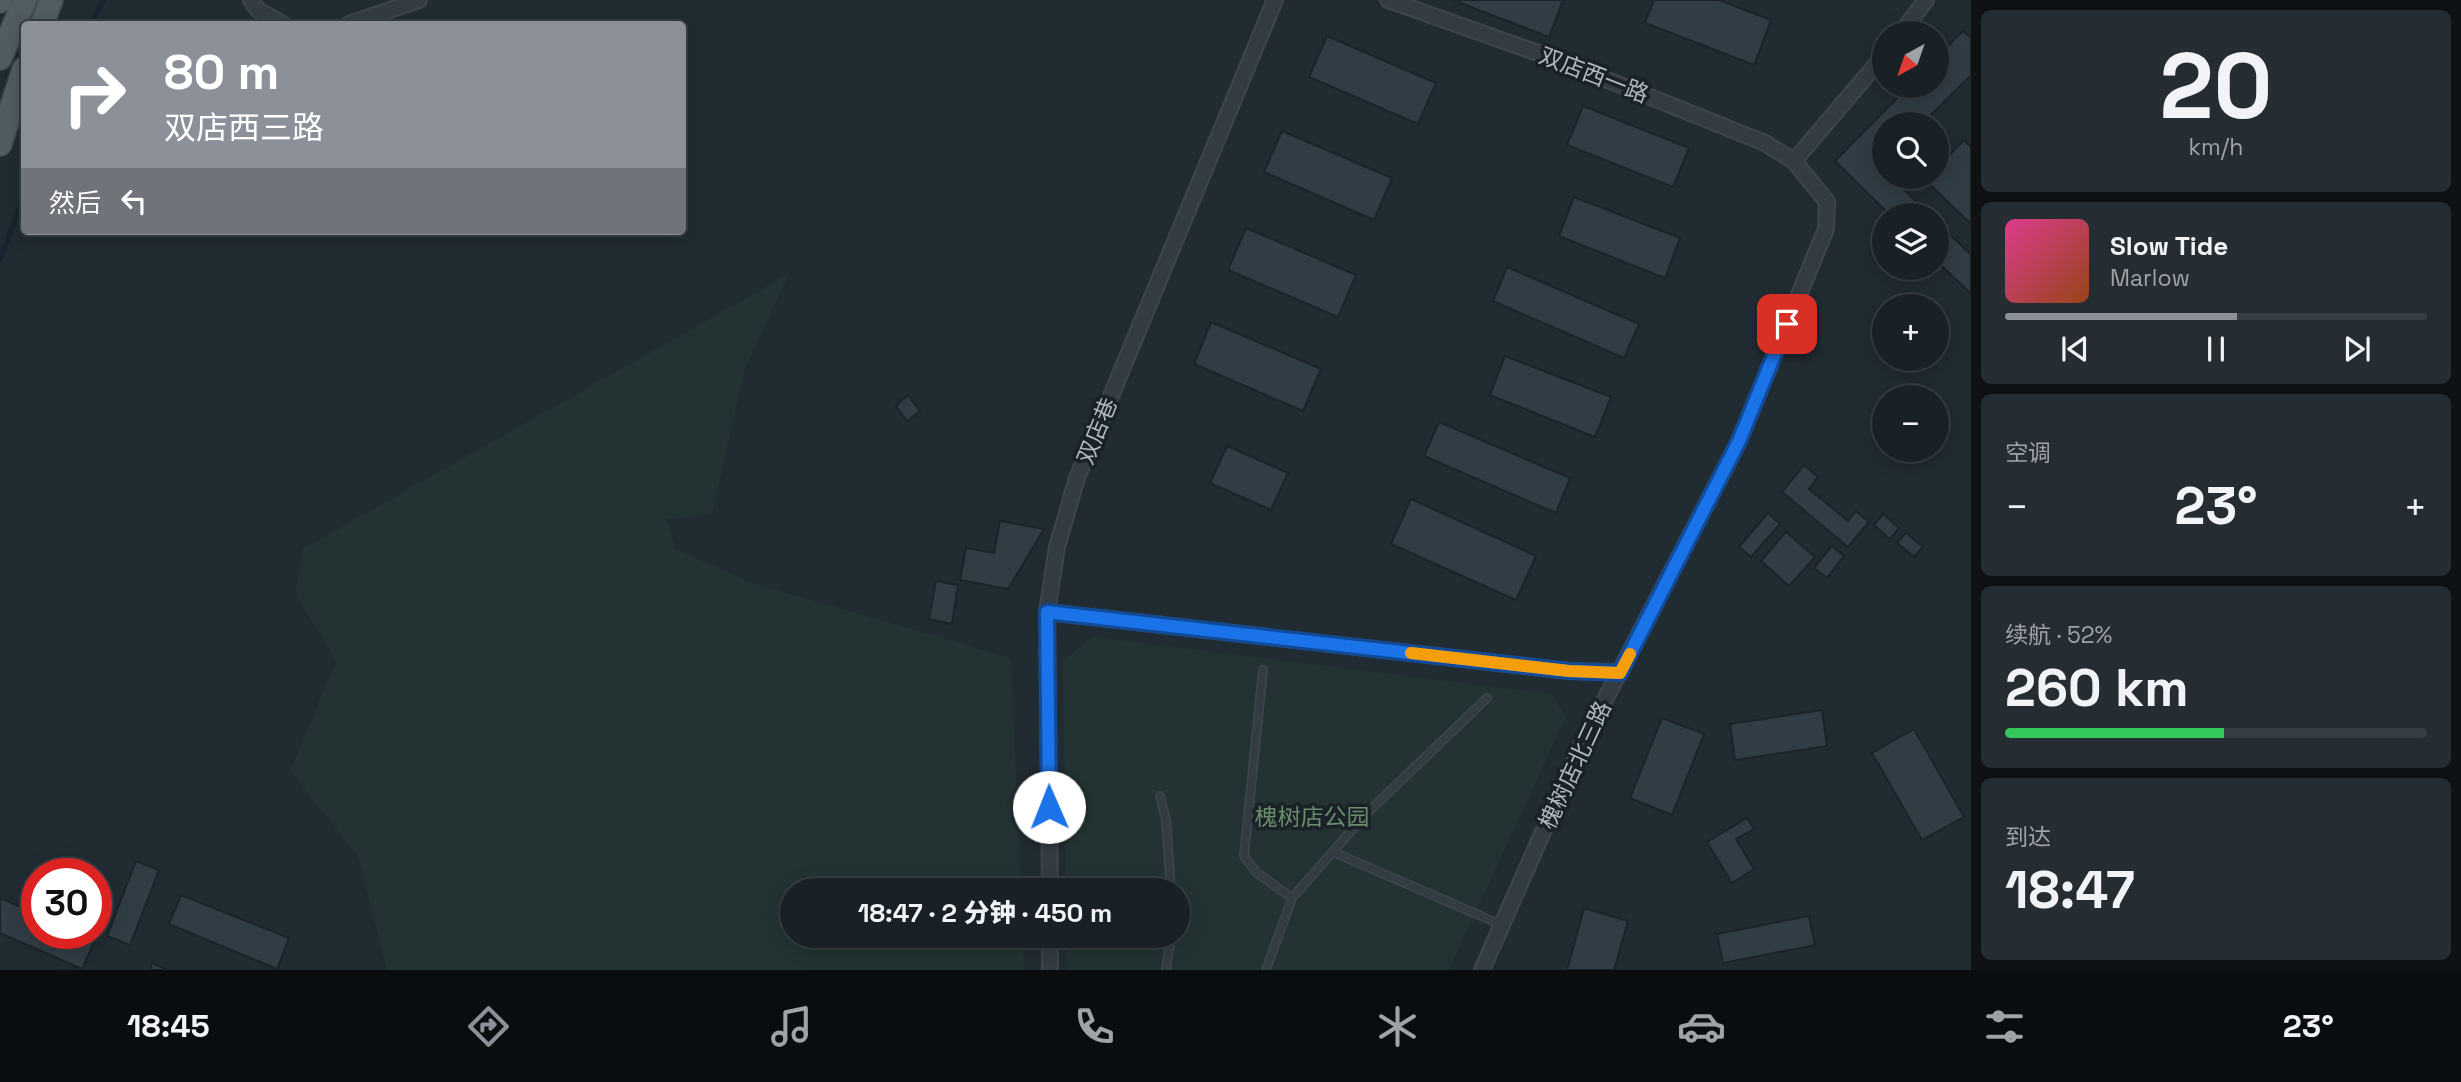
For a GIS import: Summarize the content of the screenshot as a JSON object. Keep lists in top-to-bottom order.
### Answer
{
  "streets": {
    "street": ["双店西一路", "双店巷", "槐树店北三路"]
  },
  "crossings": [
    ["双店西一路", "槐树店北三路"]
  ],
  "parks": ["槐树店公园"],
  "north": "bottom left",
  "page": {
    "tile": [
      ["20", "km/h"],
      "空调",
      ["续航 · 52%", "260 km"],
      ["到达", "18:47"]
    ],
    "map_buttons": ["+", "−"],
    "turn": ["80 m", "双店西三路"],
    "then": "然后",
    "song": ["Slow Tide", "Marlow"],
    "heat": ["−", "23°", "+"],
    "limit": "30",
    "trip": "18:47 · 2 分钟 · 450 m",
    "tabs": ["18:45", "23°"]
  }
}
